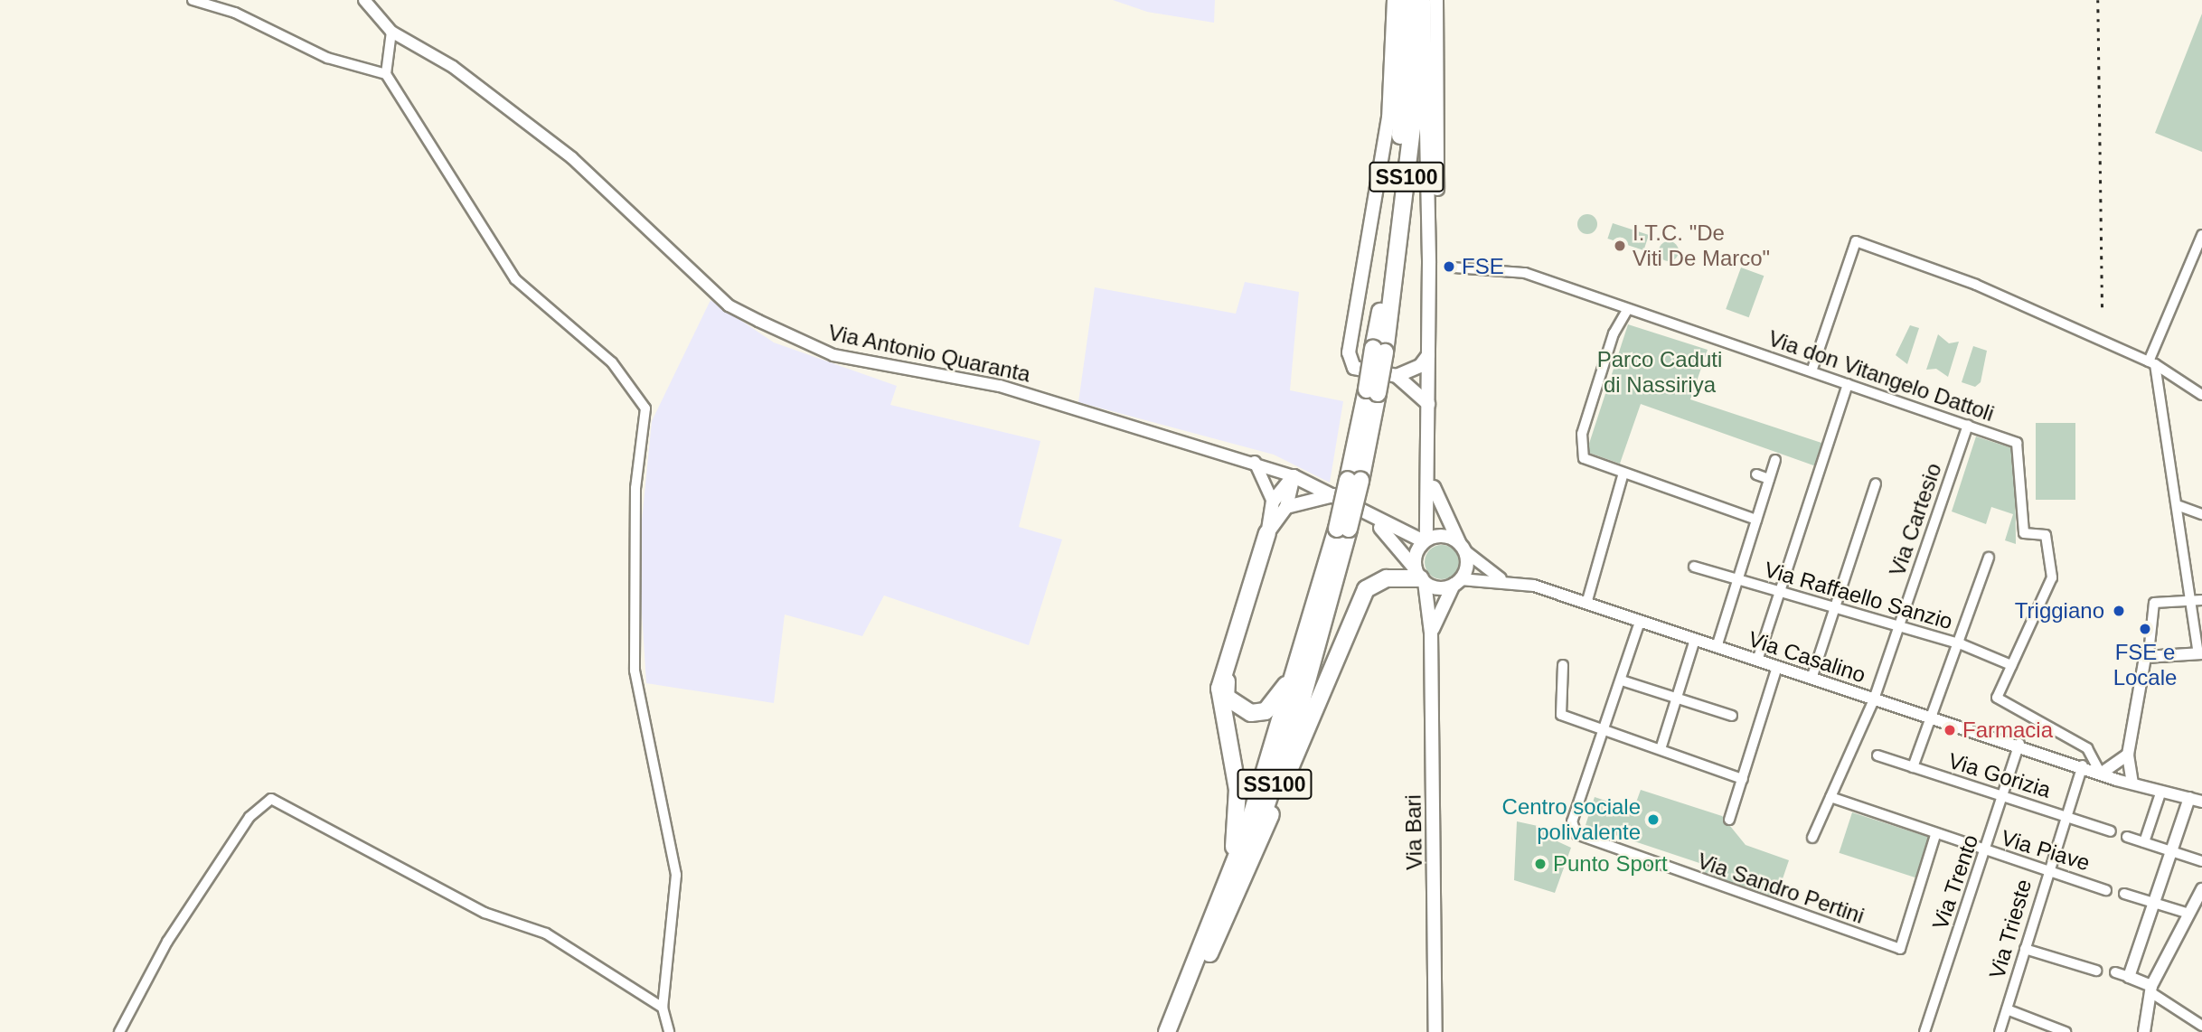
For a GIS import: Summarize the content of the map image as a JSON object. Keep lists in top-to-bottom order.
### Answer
{
  "streets": {
    "highway": ["SS100"],
    "main road": ["Via Bari"],
    "street": [
      "Via Antonio Quaranta",
      "Via don Vitangelo Dattoli",
      "Via Cartesio",
      "Via Raffaello Sanzio",
      "Via Casalino",
      "Via Gorizia",
      "Via Piave",
      "Via Trento",
      "Via Sandro Pertini",
      "Via Trieste"
    ]
  },
  "crossings": [
    ["SS100", "Via Casalino"],
    ["SS100", "Via Bari"],
    ["Via don Vitangelo Dattoli", "Via Cartesio"],
    ["Via don Vitangelo Dattoli", "Via Raffaello Sanzio"],
    ["Via Cartesio", "Via Raffaello Sanzio"],
    ["Via Cartesio", "Via Casalino"],
    ["Via Cartesio", "Via Piave"],
    ["Via Casalino", "Via Bari"],
    ["Via Casalino", "Via Trento"],
    ["Via Casalino", "Via Sandro Pertini"],
    ["Via Casalino", "Via Trieste"],
    ["Via Gorizia", "Via Trento"],
    ["Via Gorizia", "Via Trieste"],
    ["Via Piave", "Via Trento"],
    ["Via Piave", "Via Sandro Pertini"],
    ["Via Piave", "Via Trieste"]
  ],
  "parks": ["Parco Caduti di Nassiriya"],
  "places": [
    "I.T.C. \"De Viti De Marco\"",
    "FSE",
    "Triggiano",
    "FSE e Locale",
    "Farmacia",
    "Centro sociale polivalente",
    "Punto Sport"
  ]
}
